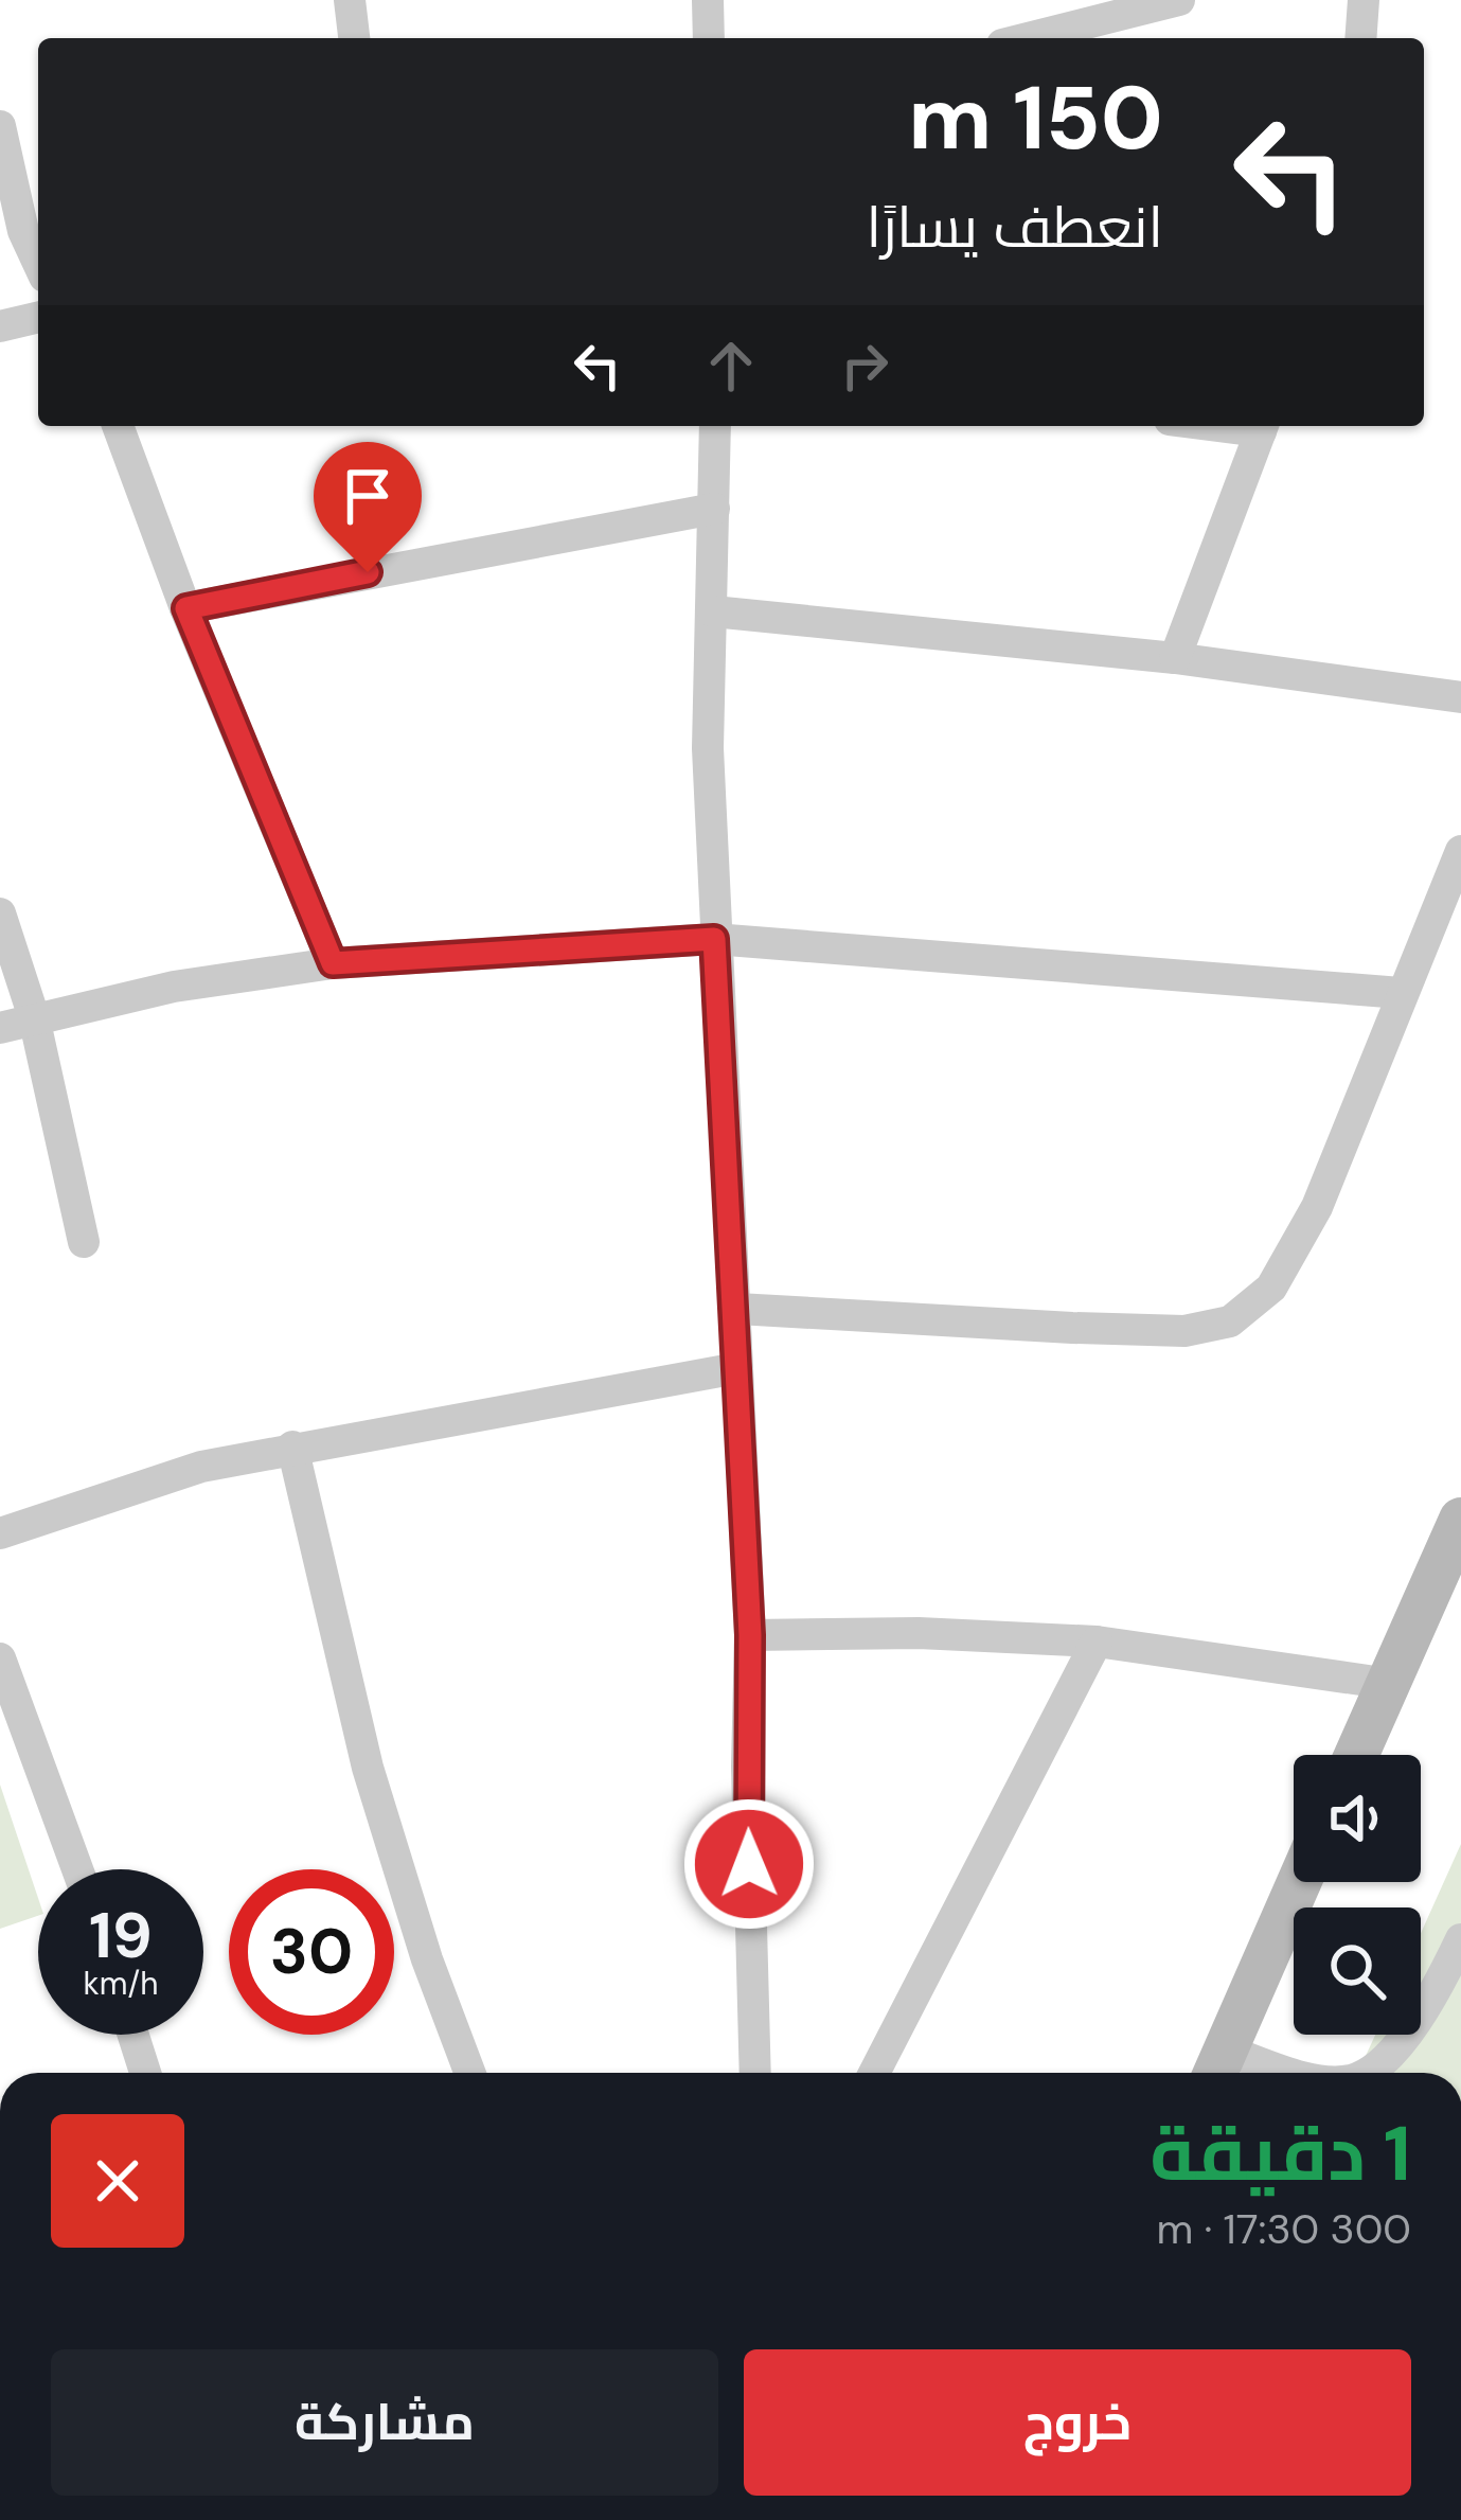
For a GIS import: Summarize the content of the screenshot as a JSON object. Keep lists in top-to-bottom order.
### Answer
{
  "page": {
    "turn": ["150 m", "انعطف يسارًا"],
    "speed": "19 km/h",
    "limit": "30",
    "heading": ["1 دقيقة", "300 m · 17:30"],
    "buttons": ["خروج", "مشاركة"]
  }
}
